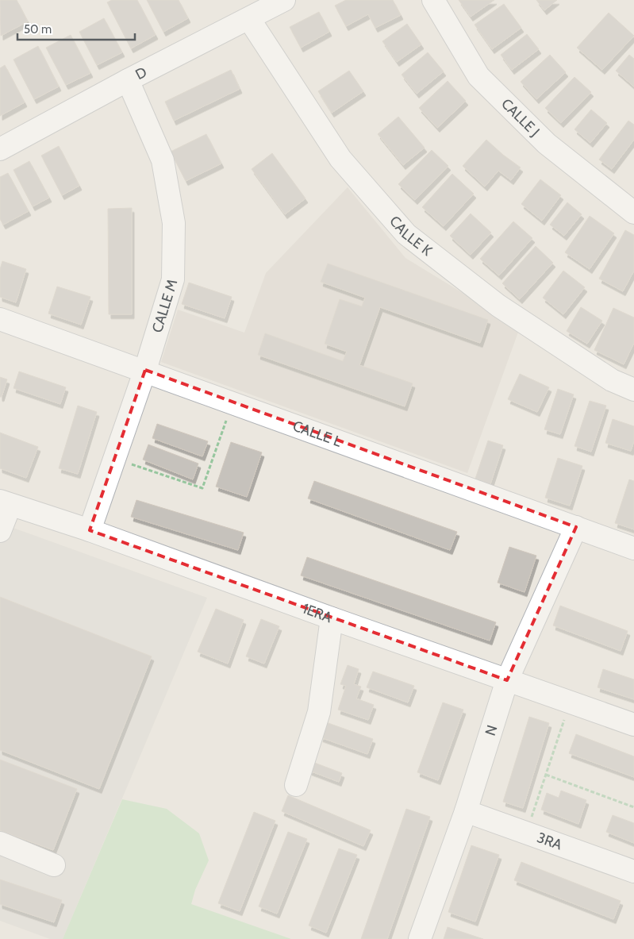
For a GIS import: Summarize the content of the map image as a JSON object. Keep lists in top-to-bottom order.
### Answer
{
  "streets": {
    "street": [
      "D",
      "CALLE J",
      "CALLE K",
      "CALLE M",
      "CALLE L",
      "1ERA",
      "N",
      "3RA"
    ]
  },
  "crossings": [
    ["D", "CALLE K"],
    ["D", "CALLE M"],
    ["CALLE M", "CALLE L"],
    ["CALLE M", "1ERA"],
    ["CALLE L", "N"],
    ["1ERA", "N"],
    ["N", "3RA"]
  ],
  "scale_bar": "50 m"
}
